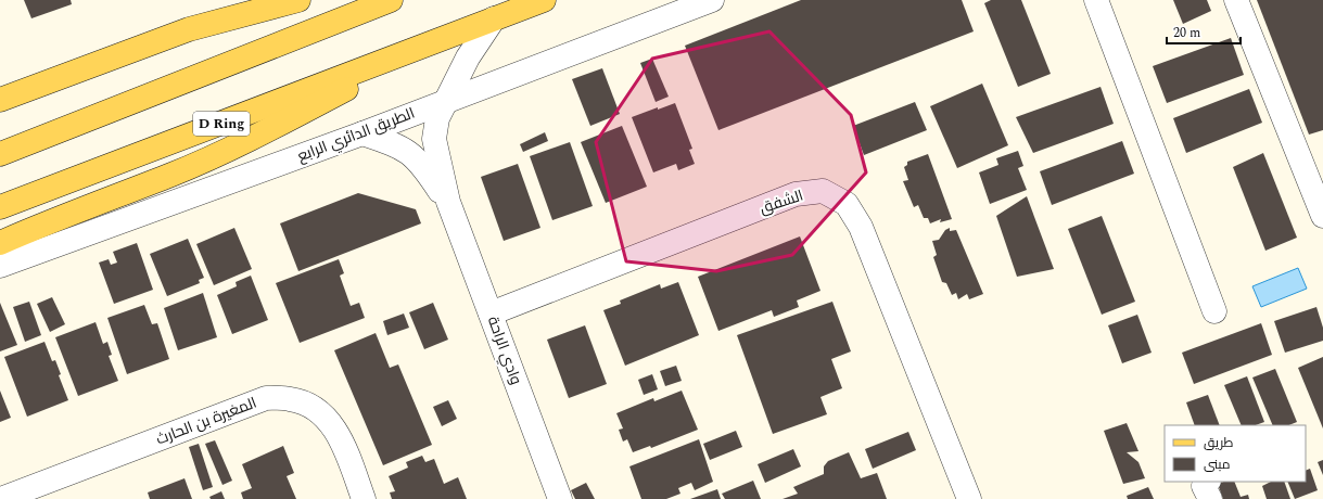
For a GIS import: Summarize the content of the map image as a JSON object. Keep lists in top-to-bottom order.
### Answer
{
  "streets": {
    "main road": ["D Ring"],
    "street": [
      "الطريق الدائري الرابع",
      "الشفق",
      "وادي الراحة",
      "المغيرة بن الحارث"
    ]
  },
  "crossings": [
    ["D Ring", "وادي الراحة"],
    ["الطريق الدائري الرابع", "وادي الراحة"],
    ["الشفق", "وادي الراحة"]
  ],
  "legend": ["طريق", "مبنى"],
  "scale_bar": "20 m"
}
